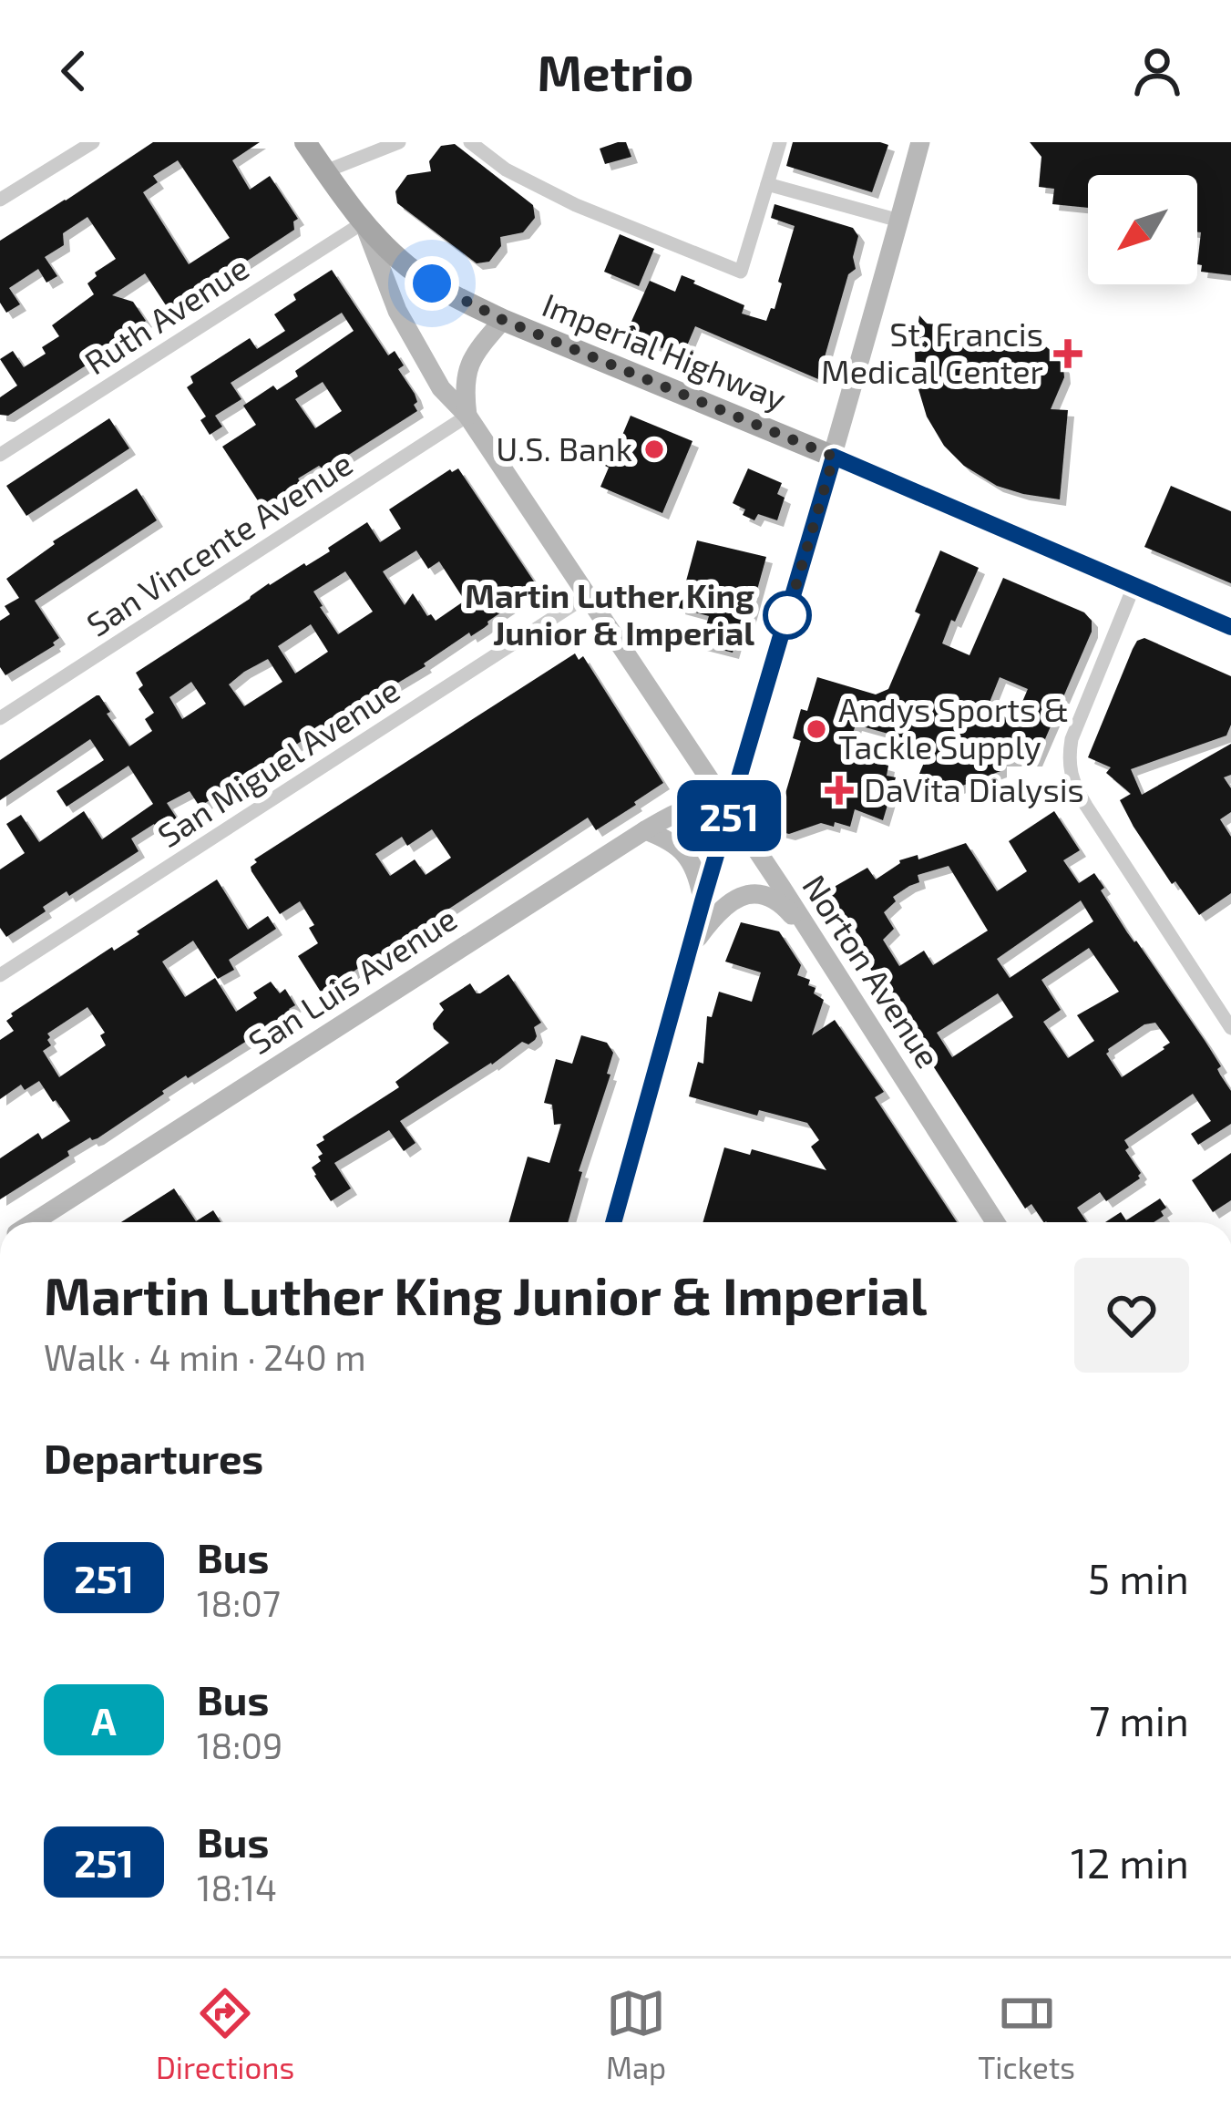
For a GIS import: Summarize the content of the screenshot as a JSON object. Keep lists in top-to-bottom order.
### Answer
{
  "streets": {
    "main road": ["Imperial Highway"],
    "street": [
      "Ruth Avenue",
      "San Vincente Avenue",
      "San Miguel Avenue",
      "Norton Avenue",
      "San Luis Avenue"
    ]
  },
  "crossings": [
    ["Ruth Avenue", "Imperial Highway"],
    ["Ruth Avenue", "Norton Avenue"],
    ["Imperial Highway", "Norton Avenue"],
    ["San Vincente Avenue", "Norton Avenue"],
    ["San Miguel Avenue", "Norton Avenue"],
    ["Norton Avenue", "San Luis Avenue"]
  ],
  "places": {
    "health": ["St. Francis Medical Center", "DaVita Dialysis"],
    "other": ["U.S. Bank", "Martin Luther King Junior & Imperial", "Andys Sports & Tackle Supply"]
  },
  "lines": ["bus line 251"],
  "north": "bottom left",
  "page": {
    "header": "Metrio",
    "on_map": "251",
    "heading": [
      ["Martin Luther King Junior & Imperial", "Walk · 4 min · 240 m"],
      "Departures"
    ],
    "list": [
      {
        "mark": "251",
        "name": "Bus",
        "note": "18:07",
        "value": "5 min"
      },
      {
        "mark": "A",
        "name": "Bus",
        "note": "18:09",
        "value": "7 min"
      },
      {
        "mark": "251",
        "name": "Bus",
        "note": "18:14",
        "value": "12 min"
      }
    ],
    "tabs": ["Directions", "Map", "Tickets"]
  }
}
